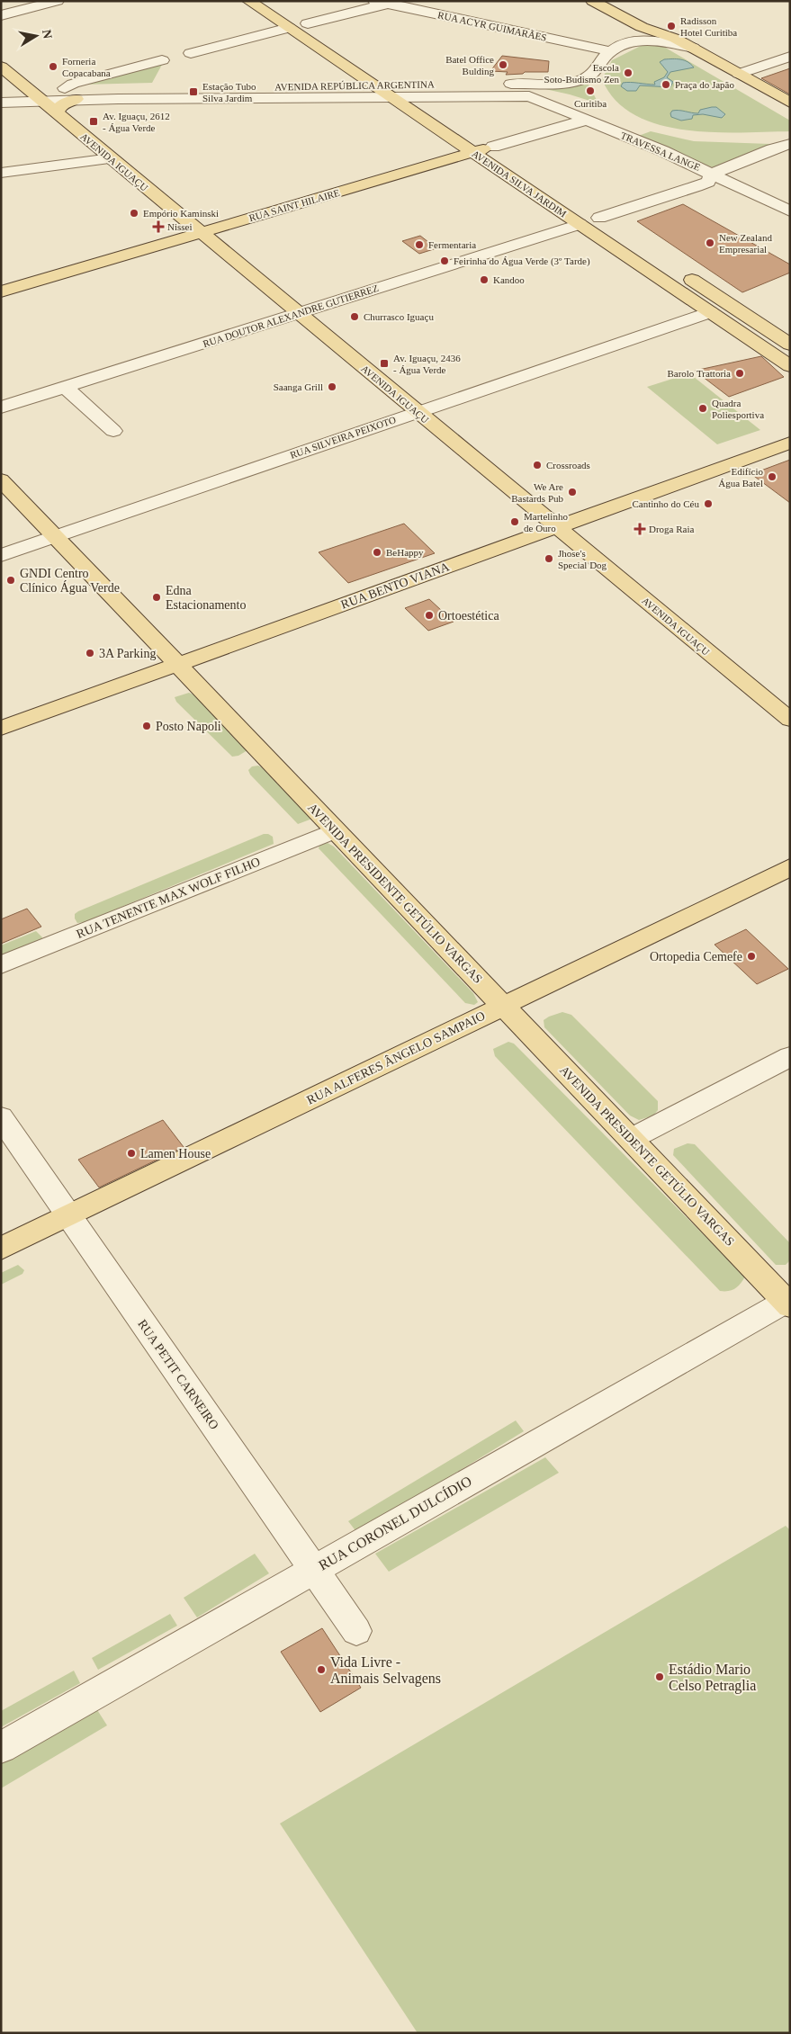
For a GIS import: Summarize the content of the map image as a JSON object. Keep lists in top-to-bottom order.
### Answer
{
  "streets": {
    "main road": [
      "AVENIDA IGUAÇU",
      "AVENIDA SILVA JARDIM",
      "RUA SAINT HILAIRE",
      "RUA BENTO VIANA",
      "AVENIDA PRESIDENTE GETÚLIO VARGAS",
      "RUA ALFERES ÂNGELO SAMPAIO"
    ],
    "street": [
      "RUA ACYR GUIMARÃES",
      "AVENIDA REPÚBLICA ARGENTINA",
      "TRAVESSA LANGE",
      "RUA DOUTOR ALEXANDRE GUTIERREZ",
      "RUA SILVEIRA PEIXOTO",
      "RUA TENENTE MAX WOLF FILHO",
      "RUA PETIT CARNEIRO",
      "RUA CORONEL DULCÍDIO"
    ]
  },
  "crossings": [
    ["RUA ACYR GUIMARÃES", "AVENIDA REPÚBLICA ARGENTINA"],
    ["AVENIDA REPÚBLICA ARGENTINA", "TRAVESSA LANGE"],
    ["AVENIDA REPÚBLICA ARGENTINA", "AVENIDA IGUAÇU"],
    ["AVENIDA REPÚBLICA ARGENTINA", "AVENIDA SILVA JARDIM"],
    ["AVENIDA IGUAÇU", "RUA SAINT HILAIRE"],
    ["AVENIDA IGUAÇU", "RUA DOUTOR ALEXANDRE GUTIERREZ"],
    ["AVENIDA IGUAÇU", "RUA SILVEIRA PEIXOTO"],
    ["AVENIDA IGUAÇU", "RUA BENTO VIANA"],
    ["AVENIDA SILVA JARDIM", "RUA SAINT HILAIRE"],
    ["AVENIDA SILVA JARDIM", "RUA DOUTOR ALEXANDRE GUTIERREZ"],
    ["AVENIDA SILVA JARDIM", "RUA SILVEIRA PEIXOTO"],
    ["RUA SILVEIRA PEIXOTO", "AVENIDA PRESIDENTE GETÚLIO VARGAS"],
    ["RUA BENTO VIANA", "AVENIDA PRESIDENTE GETÚLIO VARGAS"],
    ["AVENIDA PRESIDENTE GETÚLIO VARGAS", "RUA TENENTE MAX WOLF FILHO"],
    ["AVENIDA PRESIDENTE GETÚLIO VARGAS", "RUA ALFERES ÂNGELO SAMPAIO"],
    ["AVENIDA PRESIDENTE GETÚLIO VARGAS", "RUA CORONEL DULCÍDIO"],
    ["RUA ALFERES ÂNGELO SAMPAIO", "RUA PETIT CARNEIRO"],
    ["RUA PETIT CARNEIRO", "RUA CORONEL DULCÍDIO"]
  ],
  "places": {
    "other": [
      "Radisson Hotel Curitiba",
      "Batel Office Bulding",
      "Forneria Copacabana",
      "Escola Soto-Budismo Zen",
      "Praça do Japão",
      "Curitiba",
      "Empório Kaminski",
      "New Zealand Empresarial",
      "Fermentaria",
      "Feirinha do Água Verde (3º Tarde)",
      "Kandoo",
      "Churrasco Iguaçu",
      "Barolo Trattoria",
      "Saanga Grill",
      "Quadra Poliesportiva",
      "Crossroads",
      "Edifício Água Batel",
      "We Are Bastards Pub",
      "Cantinho do Céu",
      "Martelinho de Ouro",
      "BeHappy",
      "Jhose's Special Dog",
      "GNDI Centro Clínico Água Verde",
      "Edna Estacionamento",
      "Ortoestética",
      "3A Parking",
      "Posto Napoli",
      "Ortopedia Cemefe",
      "Lamen House",
      "Vida Livre - Animais Selvagens",
      "Estádio Mario Celso Petraglia"
    ],
    "transit": ["Estação Tubo Silva Jardim", "Av. Iguaçu, 2612 - Água Verde", "Av. Iguaçu, 2436 - Água Verde"],
    "health": ["Nissei", "Droga Raia"]
  },
  "north": "right"
}
